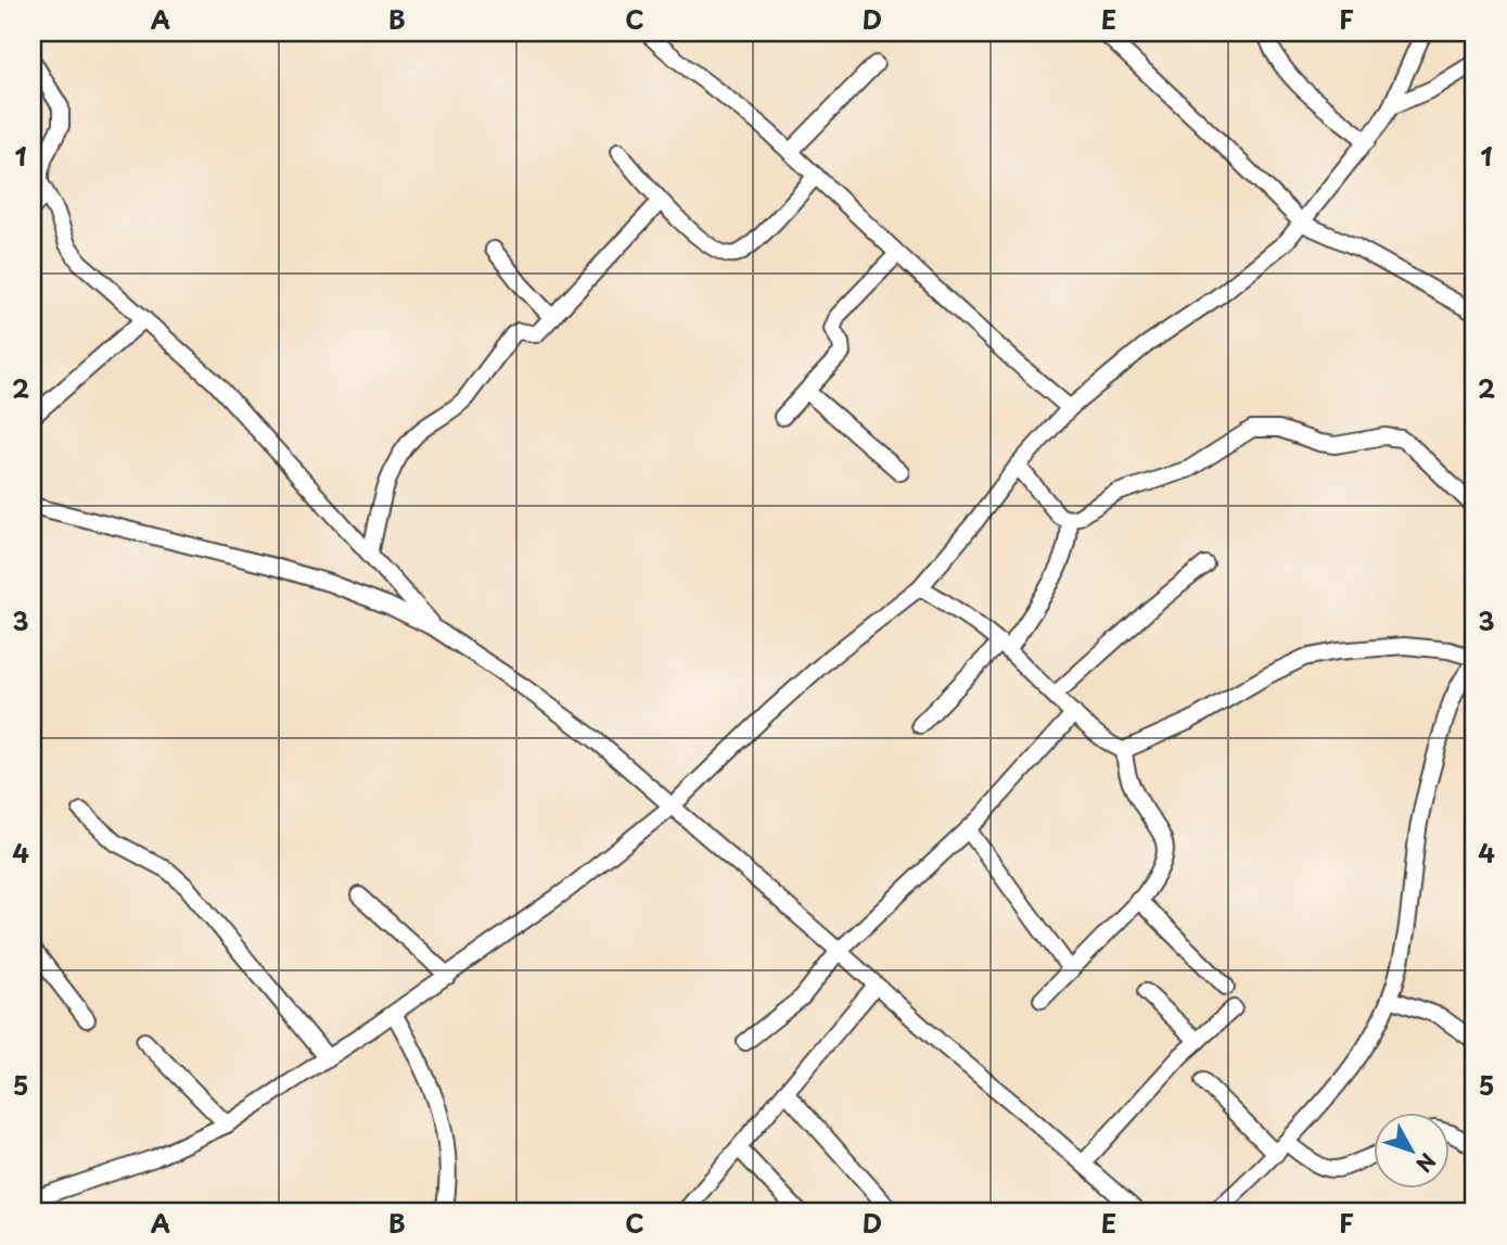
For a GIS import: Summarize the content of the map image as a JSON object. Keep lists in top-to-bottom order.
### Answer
{
  "north": "bottom right",
  "grid": {
    "columns": [
      "A",
      "B",
      "C",
      "D",
      "E",
      "F"
    ],
    "rows": [
      "1",
      "2",
      "3",
      "4",
      "5"
    ]
  }
}
